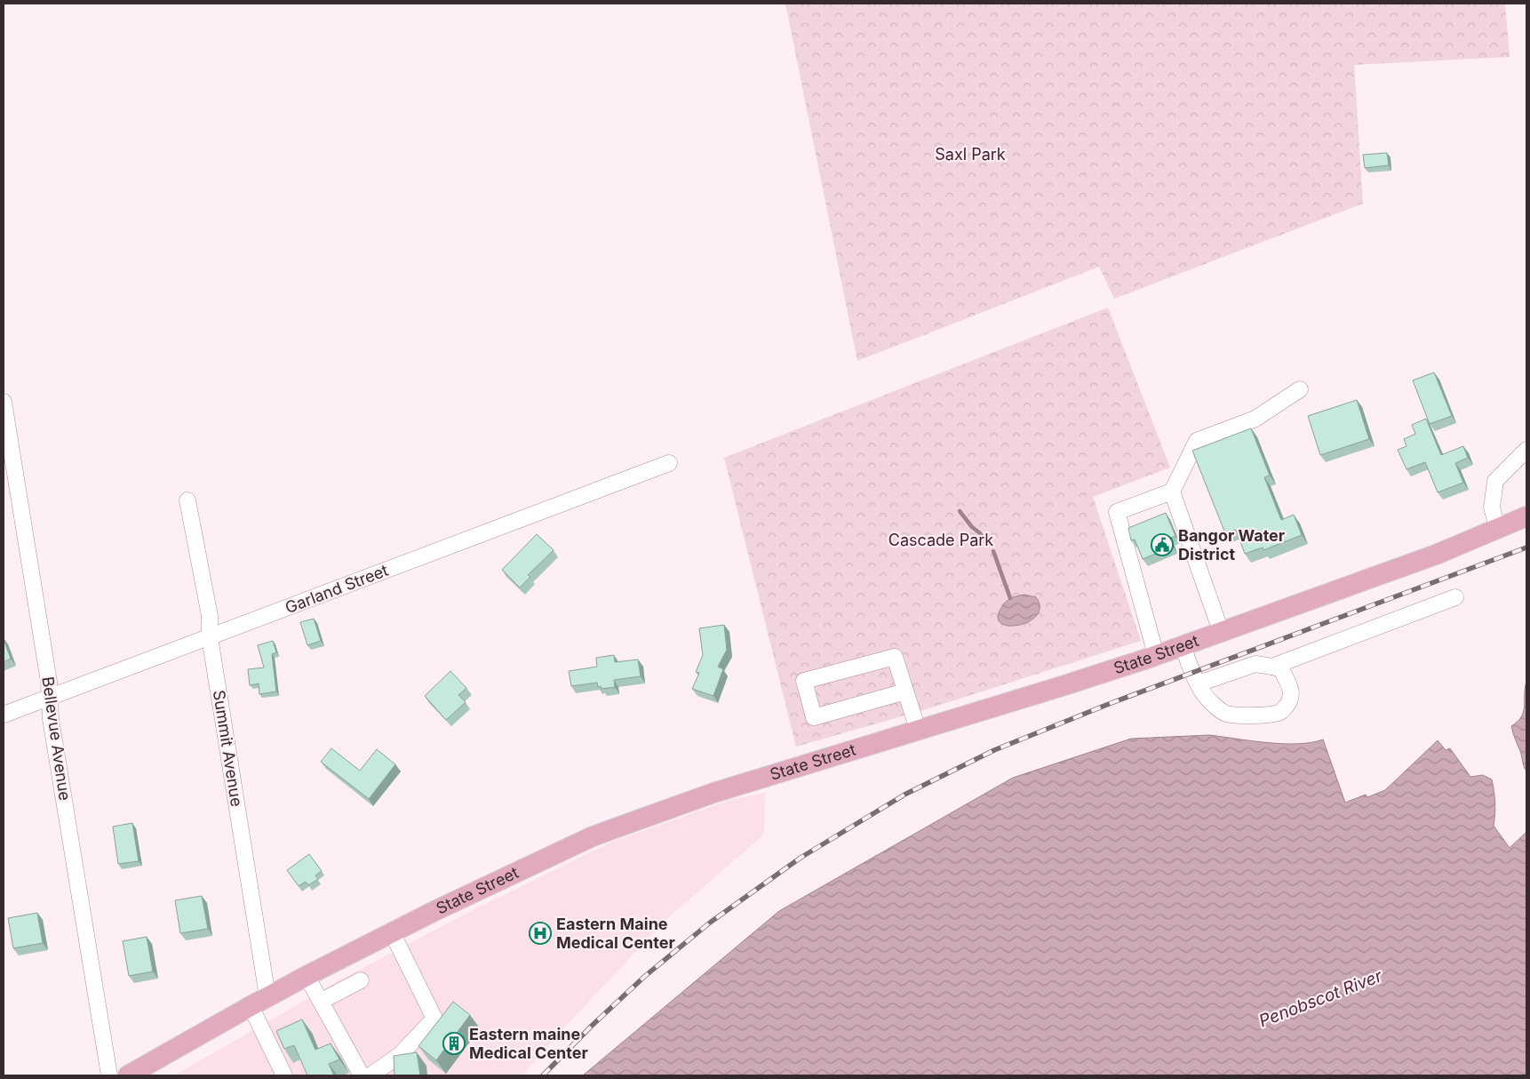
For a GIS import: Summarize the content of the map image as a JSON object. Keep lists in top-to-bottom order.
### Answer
{
  "streets": {
    "main road": ["State Street"],
    "street": ["Garland Street", "Bellevue Avenue", "Summit Avenue"]
  },
  "crossings": [
    ["Garland Street", "Bellevue Avenue"],
    ["Garland Street", "Summit Avenue"],
    ["State Street", "Summit Avenue"]
  ],
  "water": ["Penobscot River"],
  "parks": ["Saxl Park", "Cascade Park"],
  "places": {
    "public building": ["Bangor Water District"],
    "hospital": ["Eastern Maine Medical Center"],
    "building": ["Eastern maine Medical Center"]
  }
}
